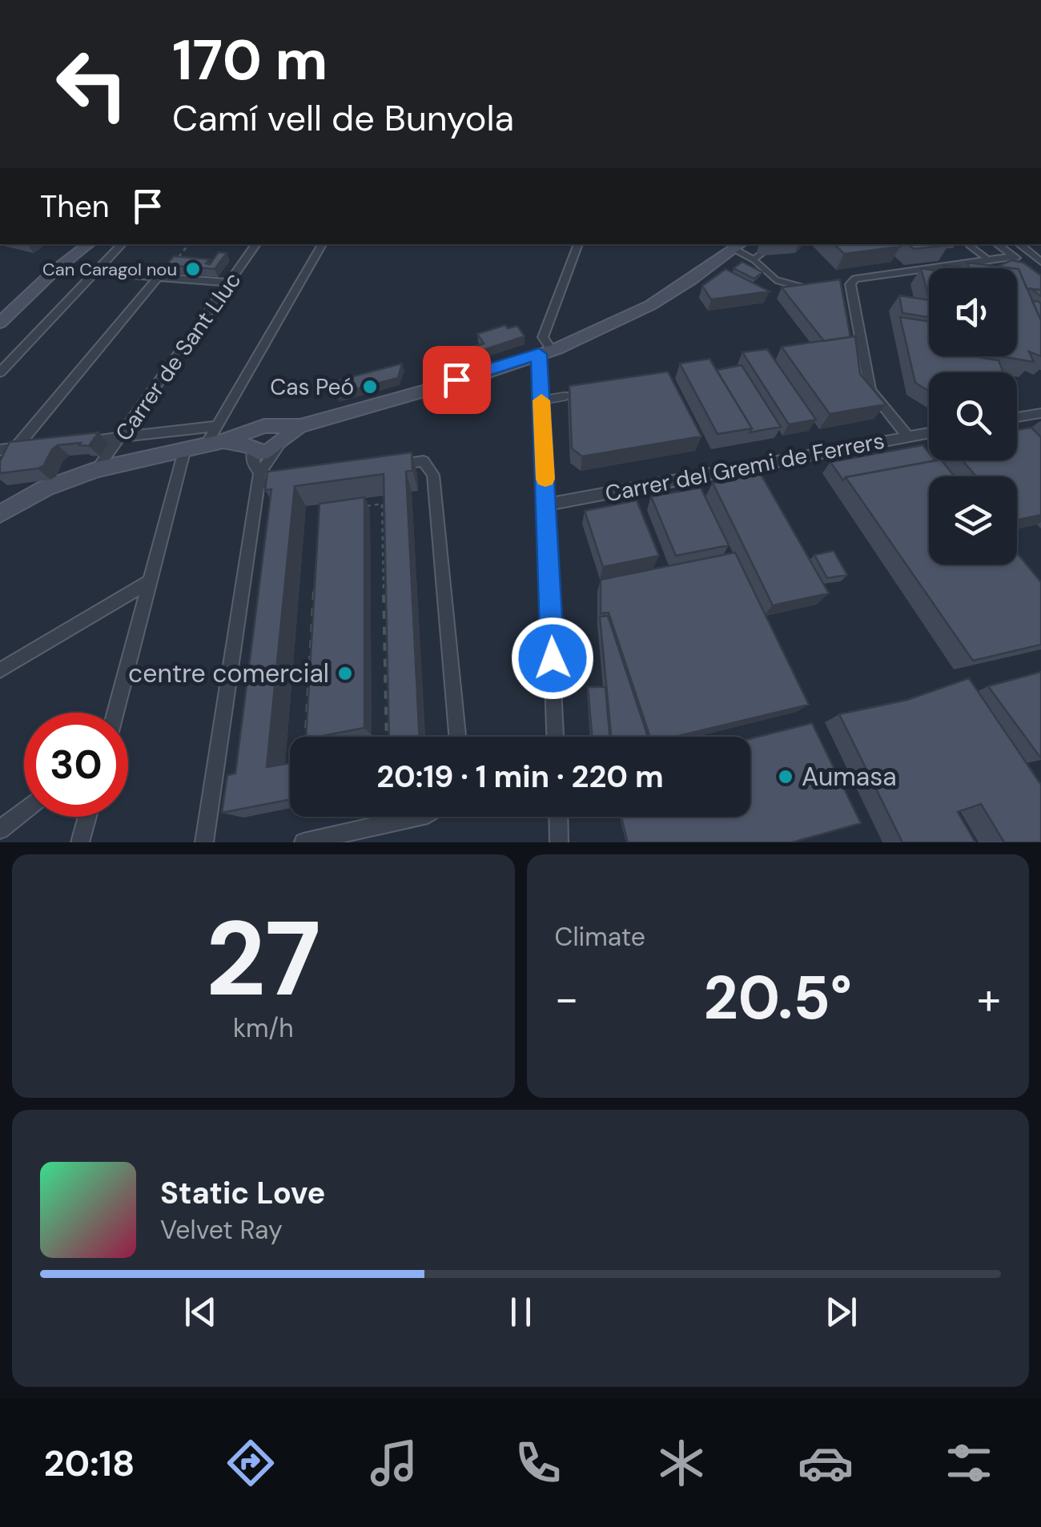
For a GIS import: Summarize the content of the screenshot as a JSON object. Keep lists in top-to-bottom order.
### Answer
{
  "streets": {
    "street": ["Carrer de Sant Lluc", "Carrer del Gremi de Ferrers"]
  },
  "places": [
    "Can Caragol nou",
    "Cas Peó",
    "centre comercial",
    "Aumasa"
  ],
  "page": {
    "turn": ["170 m", "Camí vell de Bunyola"],
    "then": "Then",
    "limit": "30",
    "trip": "20:19 · 1 min · 220 m",
    "tile": [
      ["27", "km/h"],
      "Climate"
    ],
    "heat": ["−", "20.5°", "+"],
    "song": ["Static Love", "Velvet Ray"],
    "tabs": "20:18"
  }
}
